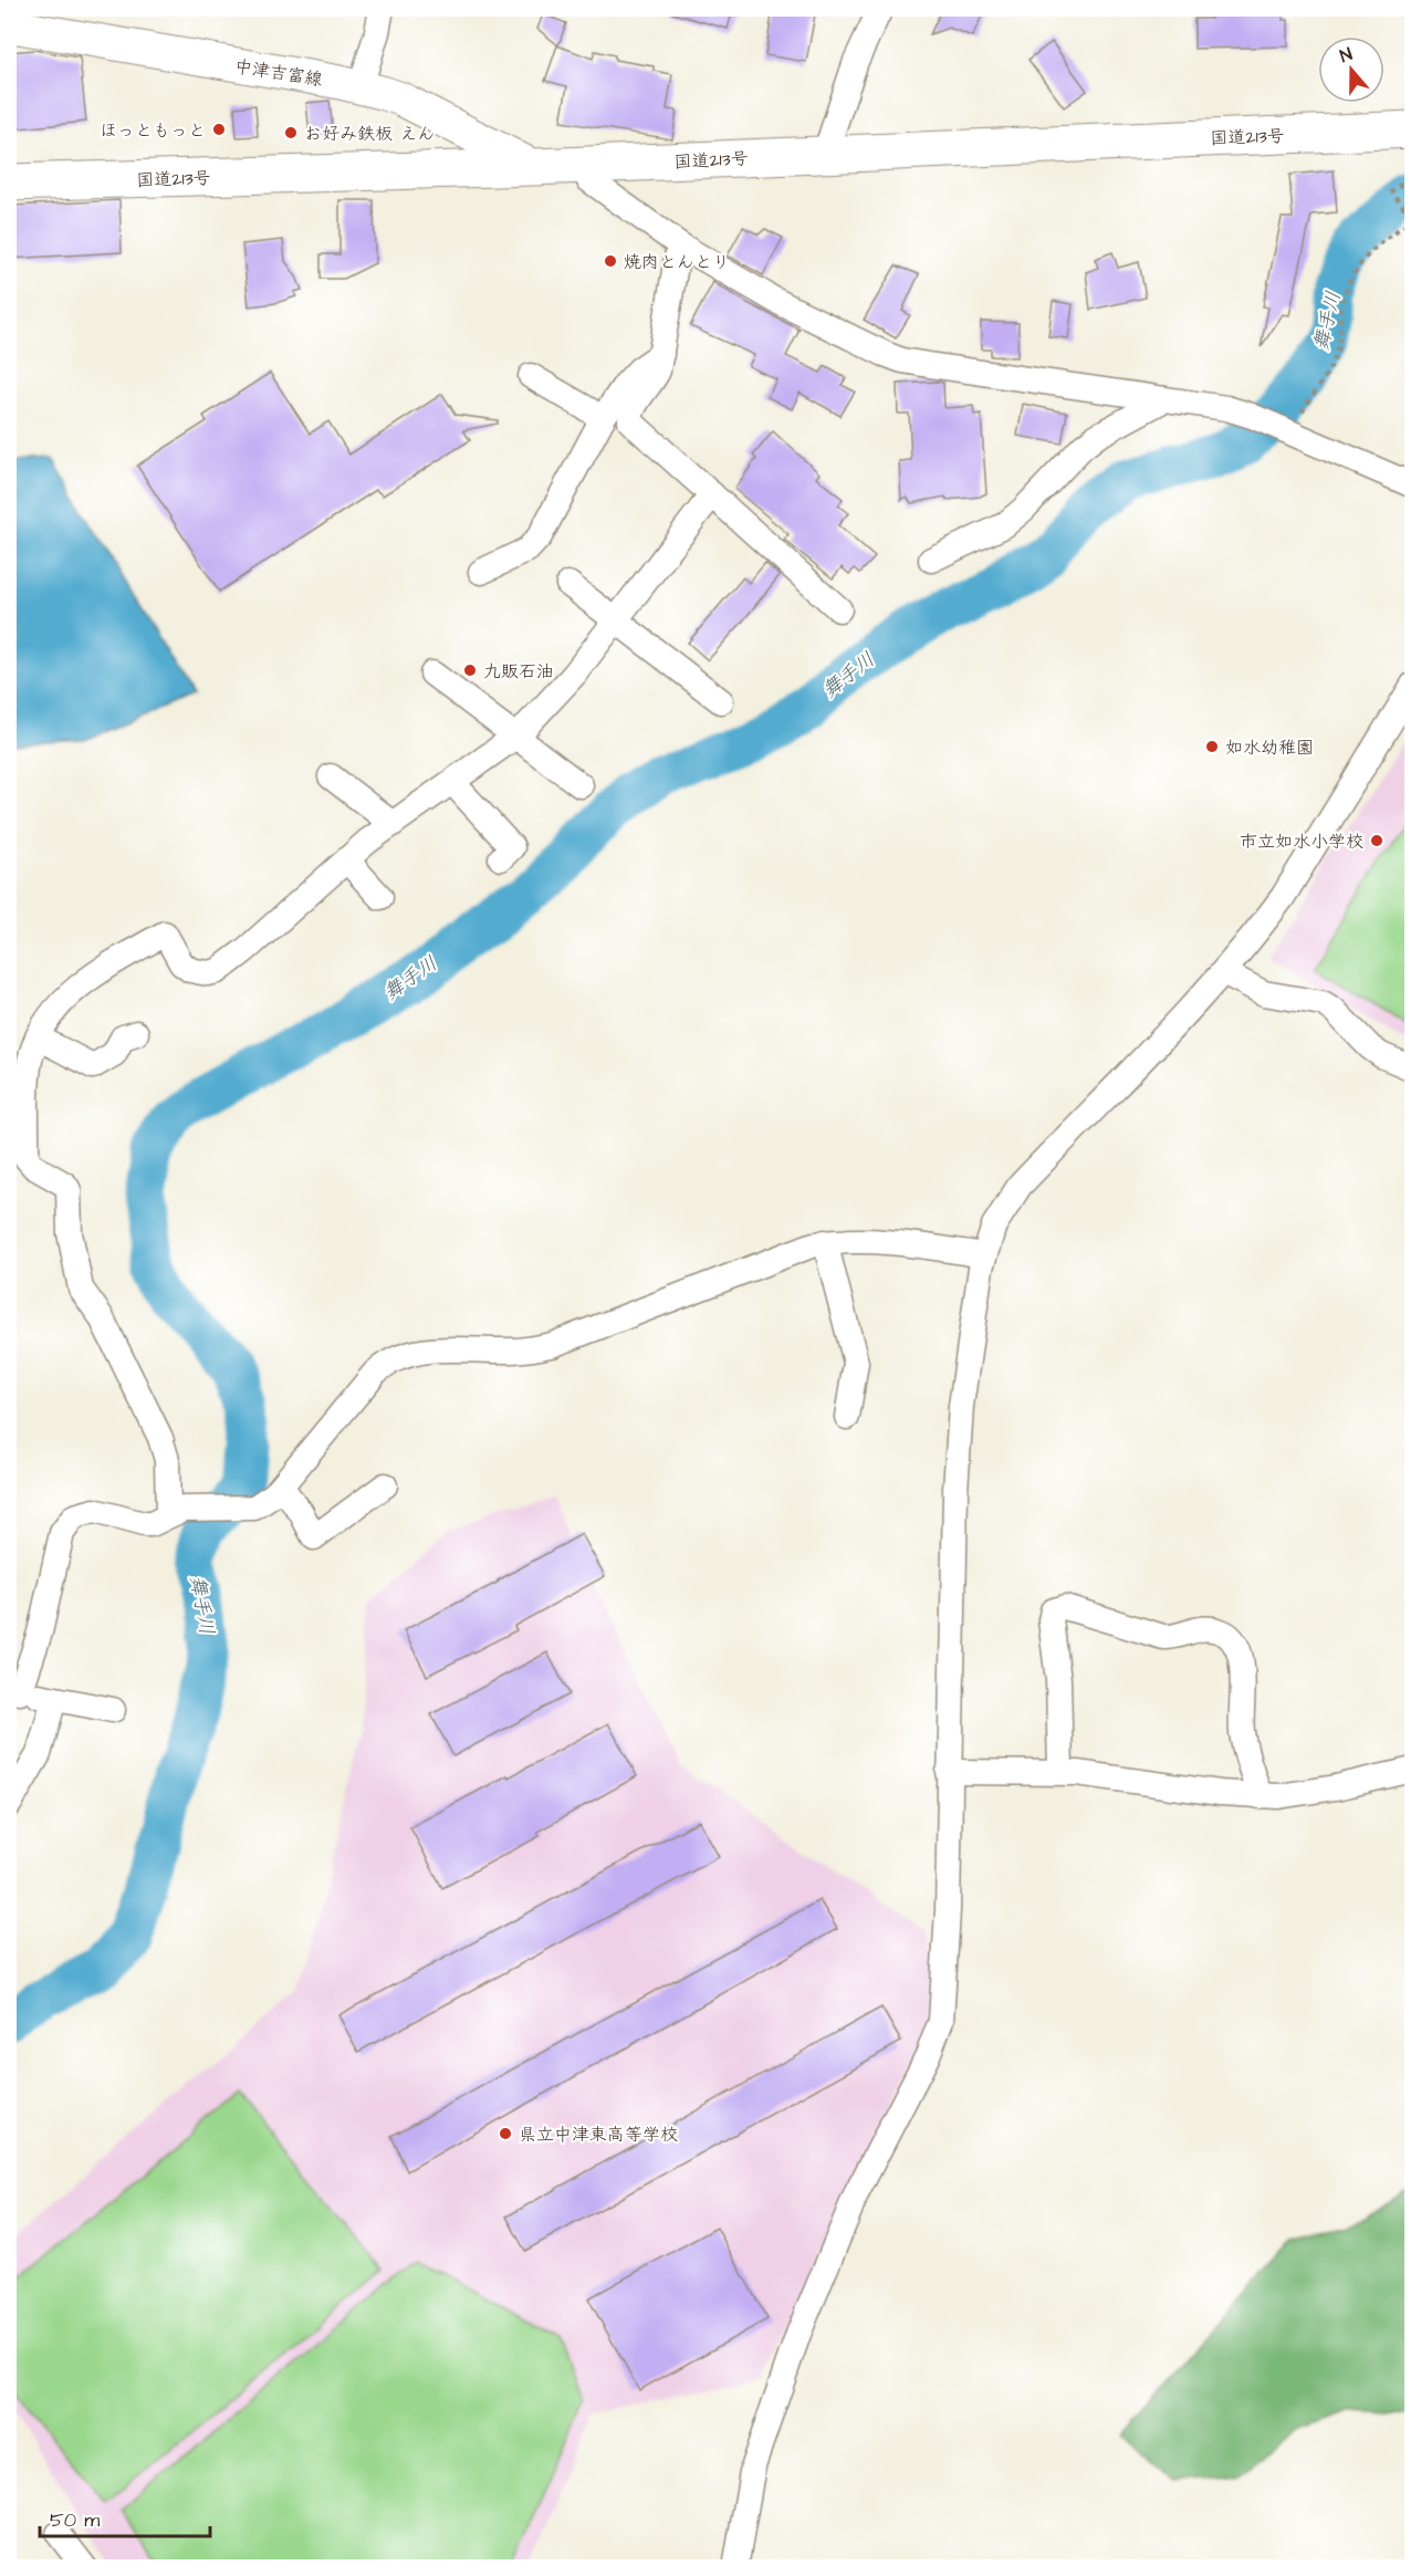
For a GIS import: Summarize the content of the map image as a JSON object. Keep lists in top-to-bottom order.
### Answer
{
  "streets": {
    "highway": ["国道213号"],
    "main road": ["中津吉富線"]
  },
  "crossings": [
    ["中津吉富線", "国道213号"]
  ],
  "water": ["舞手川"],
  "places": [
    "ほっともっと",
    "お好み鉄板 えん",
    "焼肉とんとり",
    "九販石油",
    "如水幼稚園",
    "市立如水小学校",
    "県立中津東高等学校"
  ],
  "scale_bar": "50 m",
  "north": "top"
}
